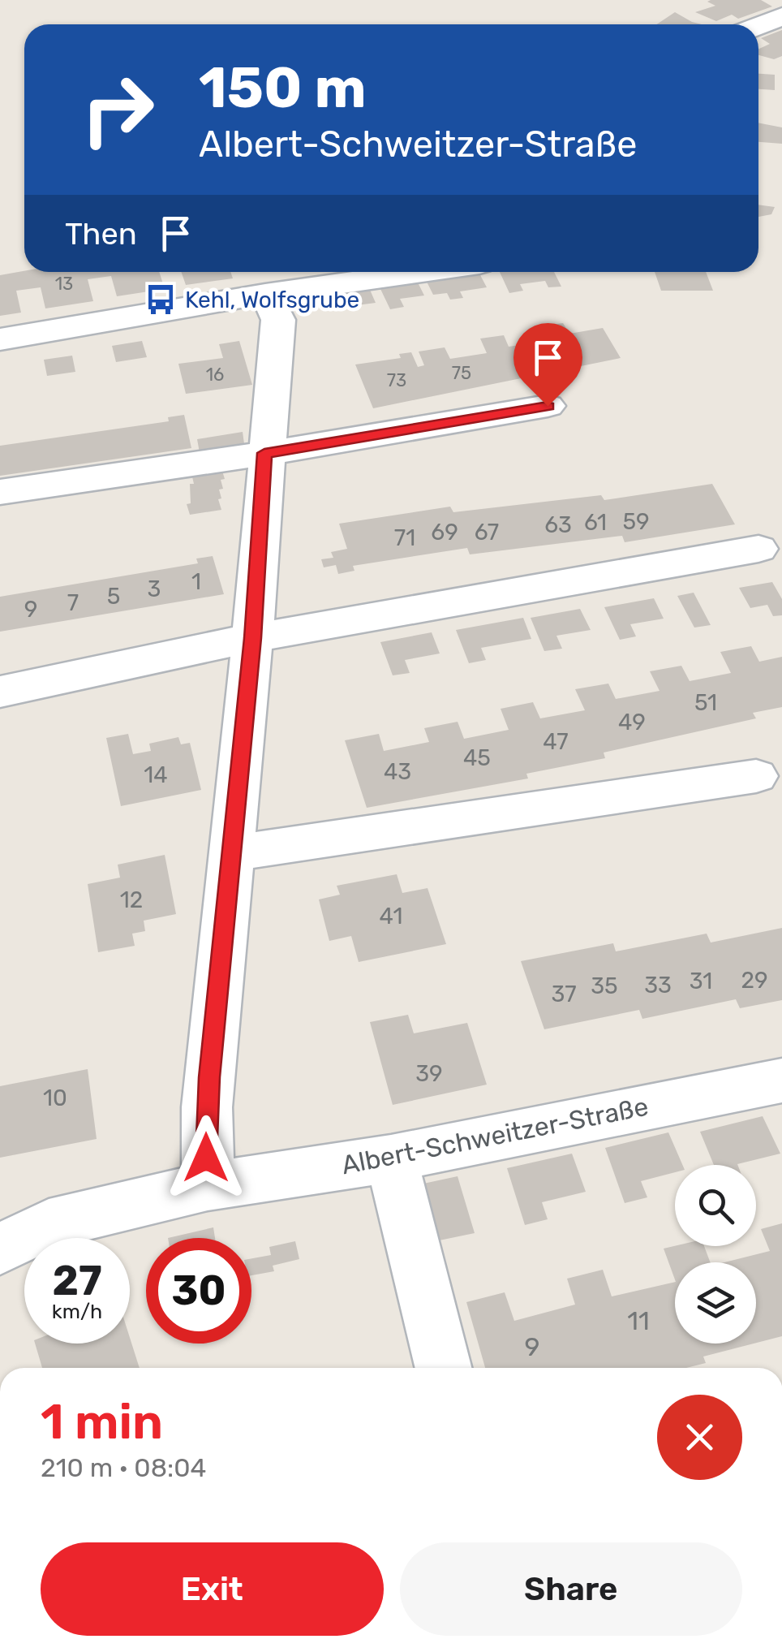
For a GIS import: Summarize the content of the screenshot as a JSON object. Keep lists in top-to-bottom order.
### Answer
{
  "streets": {
    "street": ["Albert-Schweitzer-Straße"]
  },
  "places": {
    "bus stop": ["Kehl, Wolfsgrube"]
  },
  "house_numbers": [
    "13",
    "75",
    "16",
    "73",
    "59",
    "61",
    "63",
    "69",
    "67",
    "71",
    "1",
    "3",
    "5",
    "7",
    "9",
    "51",
    "49",
    "47",
    "45",
    "43",
    "14",
    "12",
    "41",
    "29",
    "31",
    "33",
    "35",
    "37",
    "39",
    "10",
    "11",
    "9"
  ],
  "page": {
    "turn": ["150 m", "Albert-Schweitzer-Straße"],
    "then": "Then",
    "speed": "27 km/h",
    "limit": "30",
    "heading": ["1 min", "210 m · 08:04"],
    "buttons": ["Exit", "Share"]
  }
}
